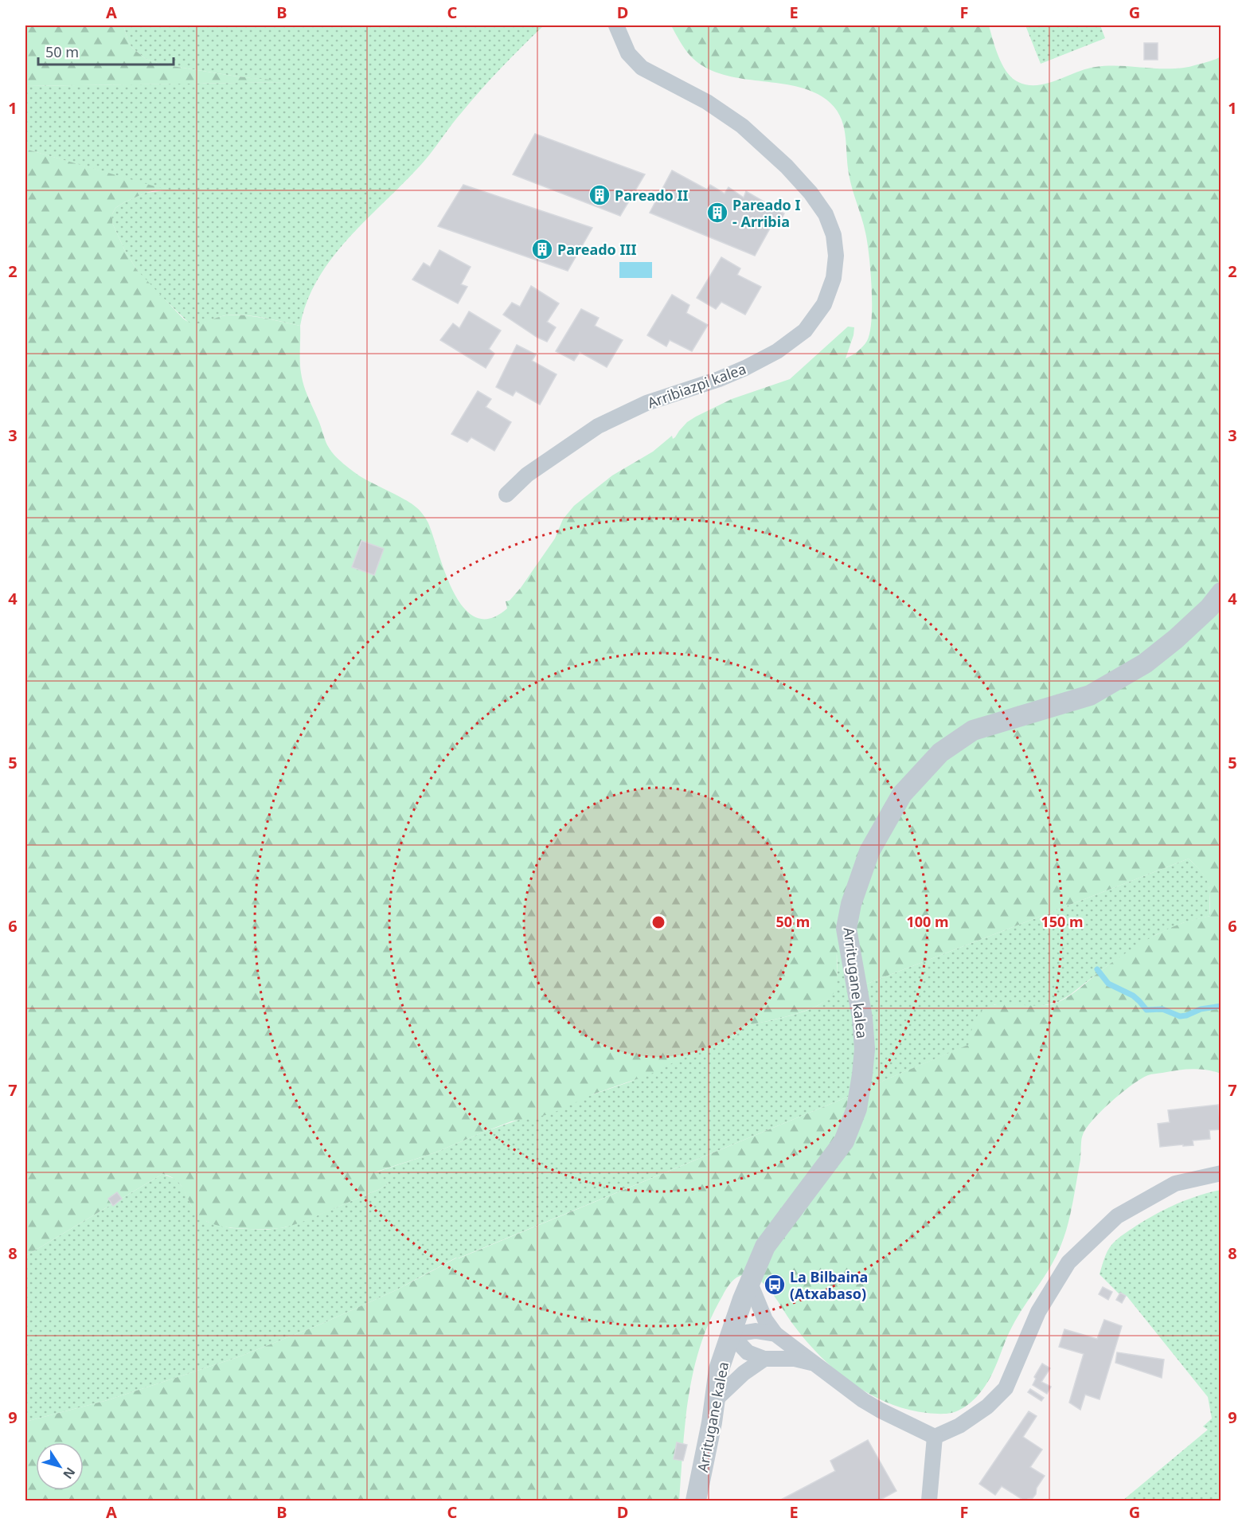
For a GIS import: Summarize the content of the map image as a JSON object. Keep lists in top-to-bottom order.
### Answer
{
  "streets": {
    "street": ["Arribiazpi kalea", "Arritugane kalea"]
  },
  "places": {
    "building": ["Pareado II", "Pareado I - Arribia", "Pareado III"],
    "bus stop": ["La Bilbaina (Atxabaso)"]
  },
  "scale_bar": "50 m",
  "north": "bottom right",
  "grid": {
    "columns": [
      "A",
      "B",
      "C",
      "D",
      "E",
      "F",
      "G"
    ],
    "rows": [
      "1",
      "2",
      "3",
      "4",
      "5",
      "6",
      "7",
      "8",
      "9"
    ]
  },
  "rings": ["50 m", "100 m", "150 m"]
}
